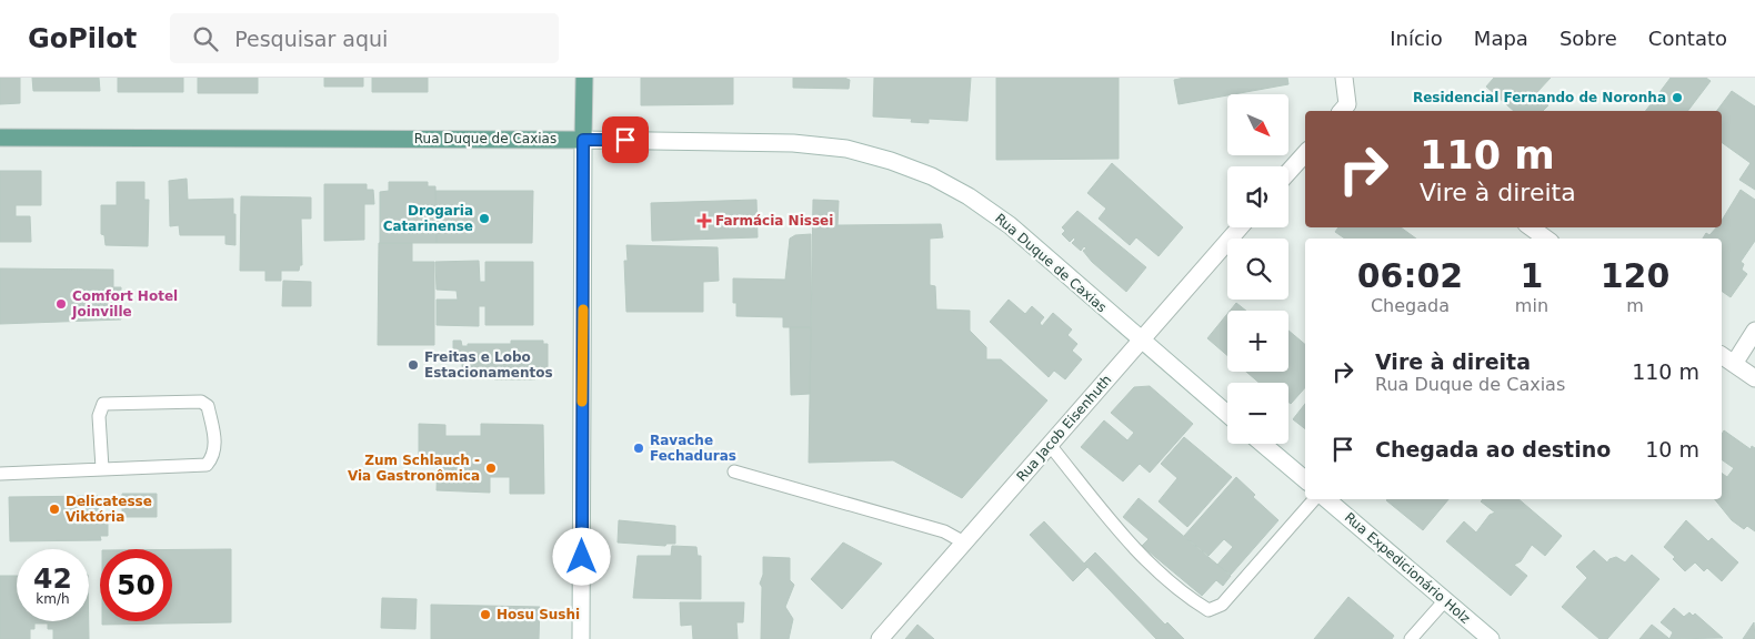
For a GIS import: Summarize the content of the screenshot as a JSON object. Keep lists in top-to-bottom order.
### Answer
{
  "streets": {
    "main road": ["Rua Duque de Caxias", "Rua Jacob Eisenhuth", "Rua Expedicionário Holz"]
  },
  "crossings": [
    ["Rua Duque de Caxias", "Rua Jacob Eisenhuth"]
  ],
  "places": {
    "other": [
      "Residencial Fernando de Noronha",
      "Drogaria Catarinense",
      "Comfort Hotel Joinville",
      "Freitas e Lobo Estacionamentos",
      "Ravache Fechaduras",
      "Zum Schlauch - Via Gastronômica",
      "Delicatesse Viktória",
      "Hosu Sushi"
    ],
    "health": ["Farmácia Nissei"]
  },
  "north": "bottom right",
  "page": {
    "header": "GoPilot",
    "search": "Pesquisar aqui",
    "nav": [
      "Início",
      "Mapa",
      "Sobre",
      "Contato"
    ],
    "map_buttons": ["+", "−"],
    "turn": ["110 m", "Vire à direita"],
    "eta": [
      "06:02",
      "Chegada",
      "1",
      "min",
      "120",
      "m"
    ],
    "list": [
      {
        "name": "Vire à direita",
        "note": "Rua Duque de Caxias",
        "value": "110 m"
      },
      {
        "name": "Chegada ao destino",
        "value": "10 m"
      }
    ],
    "speed": "42 km/h",
    "limit": "50"
  }
}
